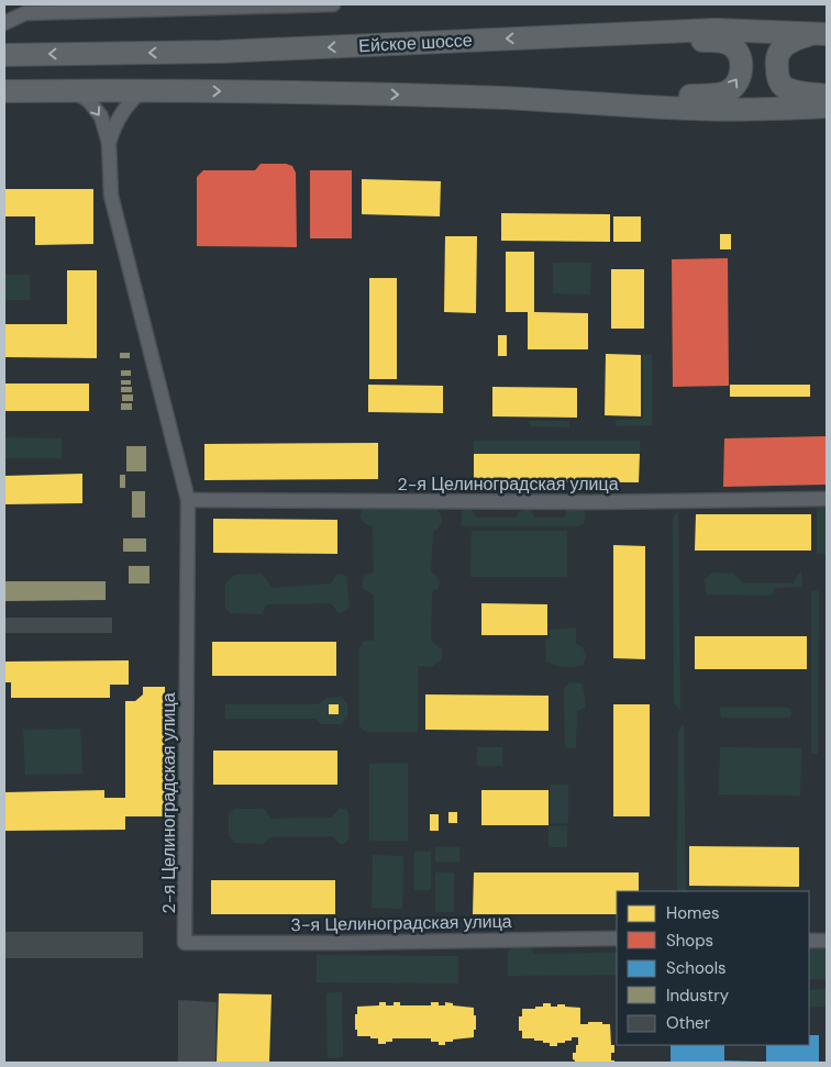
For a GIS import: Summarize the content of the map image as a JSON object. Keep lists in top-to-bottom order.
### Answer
{
  "streets": {
    "main road": ["Ейское шоссе"],
    "street": ["2-я Целиноградская улица", "3-я Целиноградская улица"]
  },
  "crossings": [
    ["2-я Целиноградская улица", "3-я Целиноградская улица"]
  ],
  "legend": [
    "Homes",
    "Shops",
    "Schools",
    "Industry",
    "Other"
  ]
}
